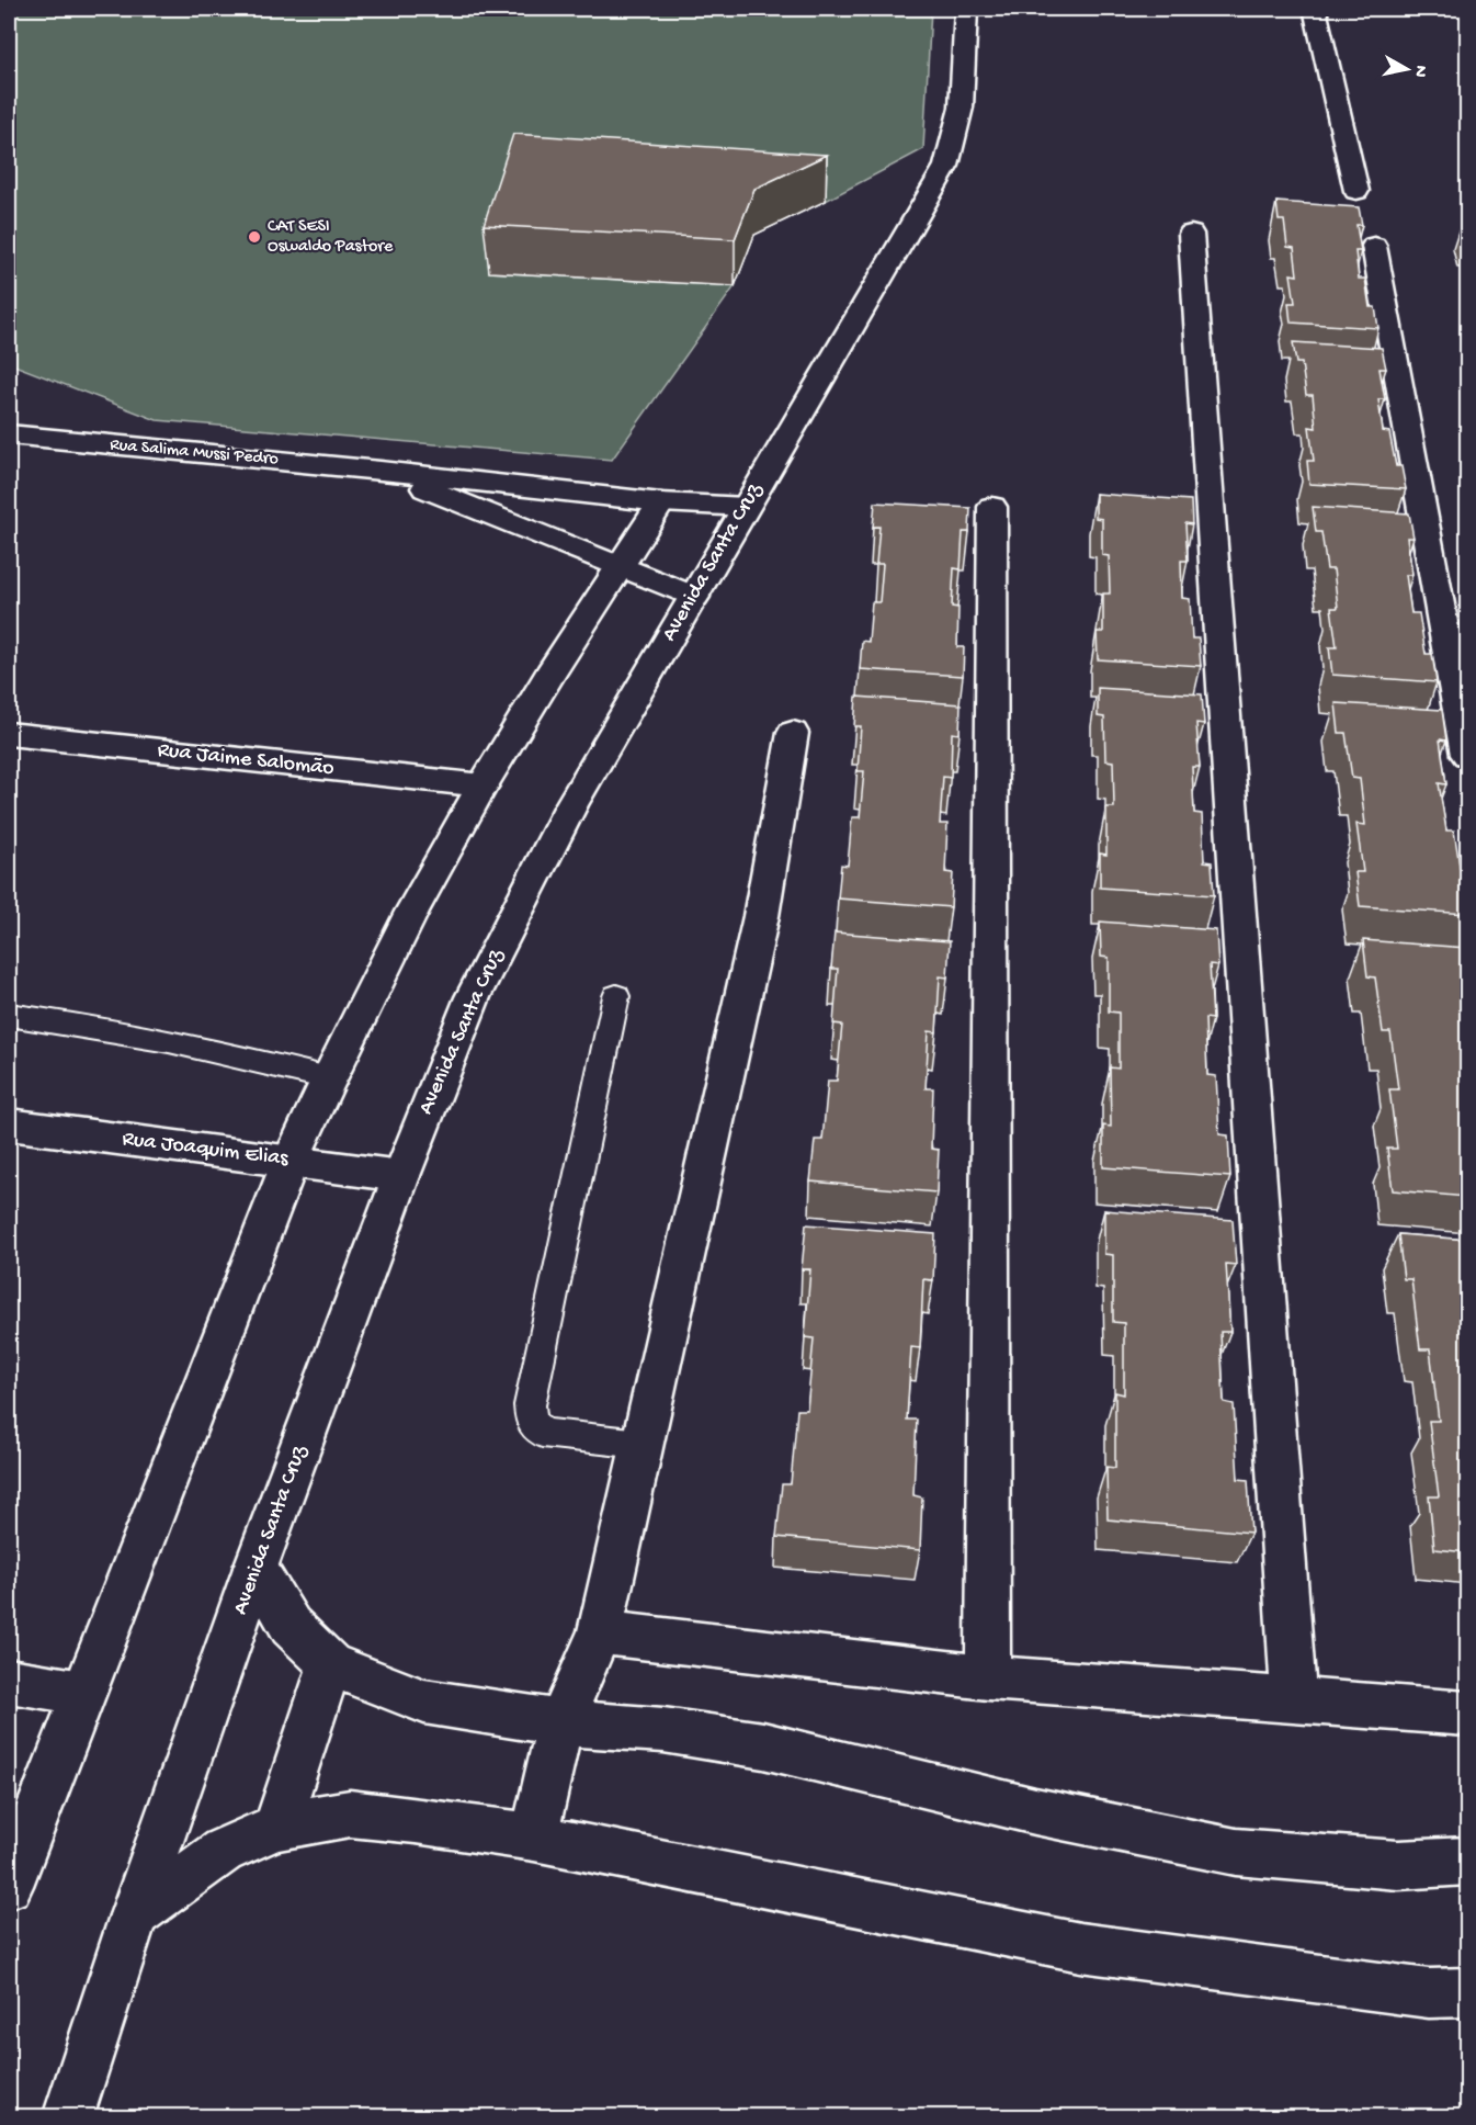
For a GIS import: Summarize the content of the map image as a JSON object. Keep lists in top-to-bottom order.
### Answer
{
  "streets": {
    "street": [
      "Rua Salima Mussi Pedro",
      "Avenida Santa Cruz",
      "Rua Jaime Salomão",
      "Rua Joaquim Elias"
    ]
  },
  "crossings": [
    ["Rua Salima Mussi Pedro", "Avenida Santa Cruz"],
    ["Avenida Santa Cruz", "Rua Joaquim Elias"]
  ],
  "places": ["CAT SESI Oswaldo Pastore"],
  "north": "right"
}
